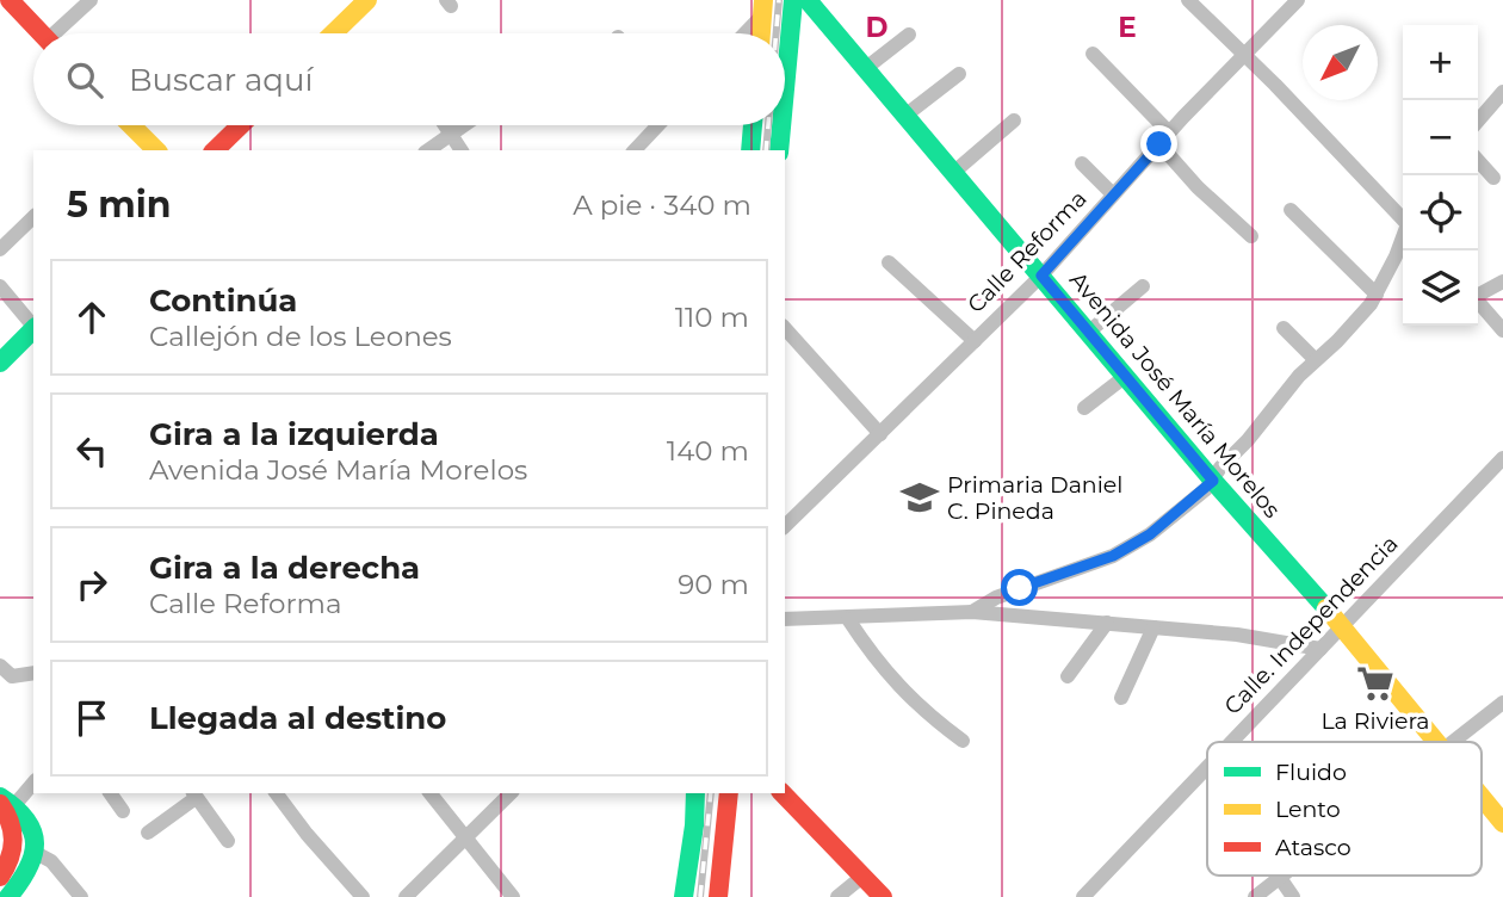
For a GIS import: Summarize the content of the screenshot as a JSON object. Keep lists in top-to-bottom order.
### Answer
{
  "streets": {
    "street": ["Calle Reforma", "Avenida José María Morelos", "Calle. Independencia"]
  },
  "crossings": [
    ["Calle Reforma", "Avenida José María Morelos"],
    ["Avenida José María Morelos", "Calle. Independencia"]
  ],
  "places": {
    "school or university": ["Primaria Daniel C. Pineda"],
    "supermarket": ["La Riviera"]
  },
  "legend": ["Fluido", "Lento", "Atasco"],
  "north": "bottom left",
  "page": {
    "map_buttons": ["+", "−"],
    "search": "Buscar aquí",
    "heading": ["5 min", "A pie · 340 m"],
    "list": [
      ["Continúa", "Callejón de los Leones", "110 m"],
      ["Gira a la izquierda", "Avenida José María Morelos", "140 m"],
      ["Gira a la derecha", "Calle Reforma", "90 m"],
      "Llegada al destino"
    ]
  },
  "grid": {
    "columns": ["D", "E"]
  }
}
